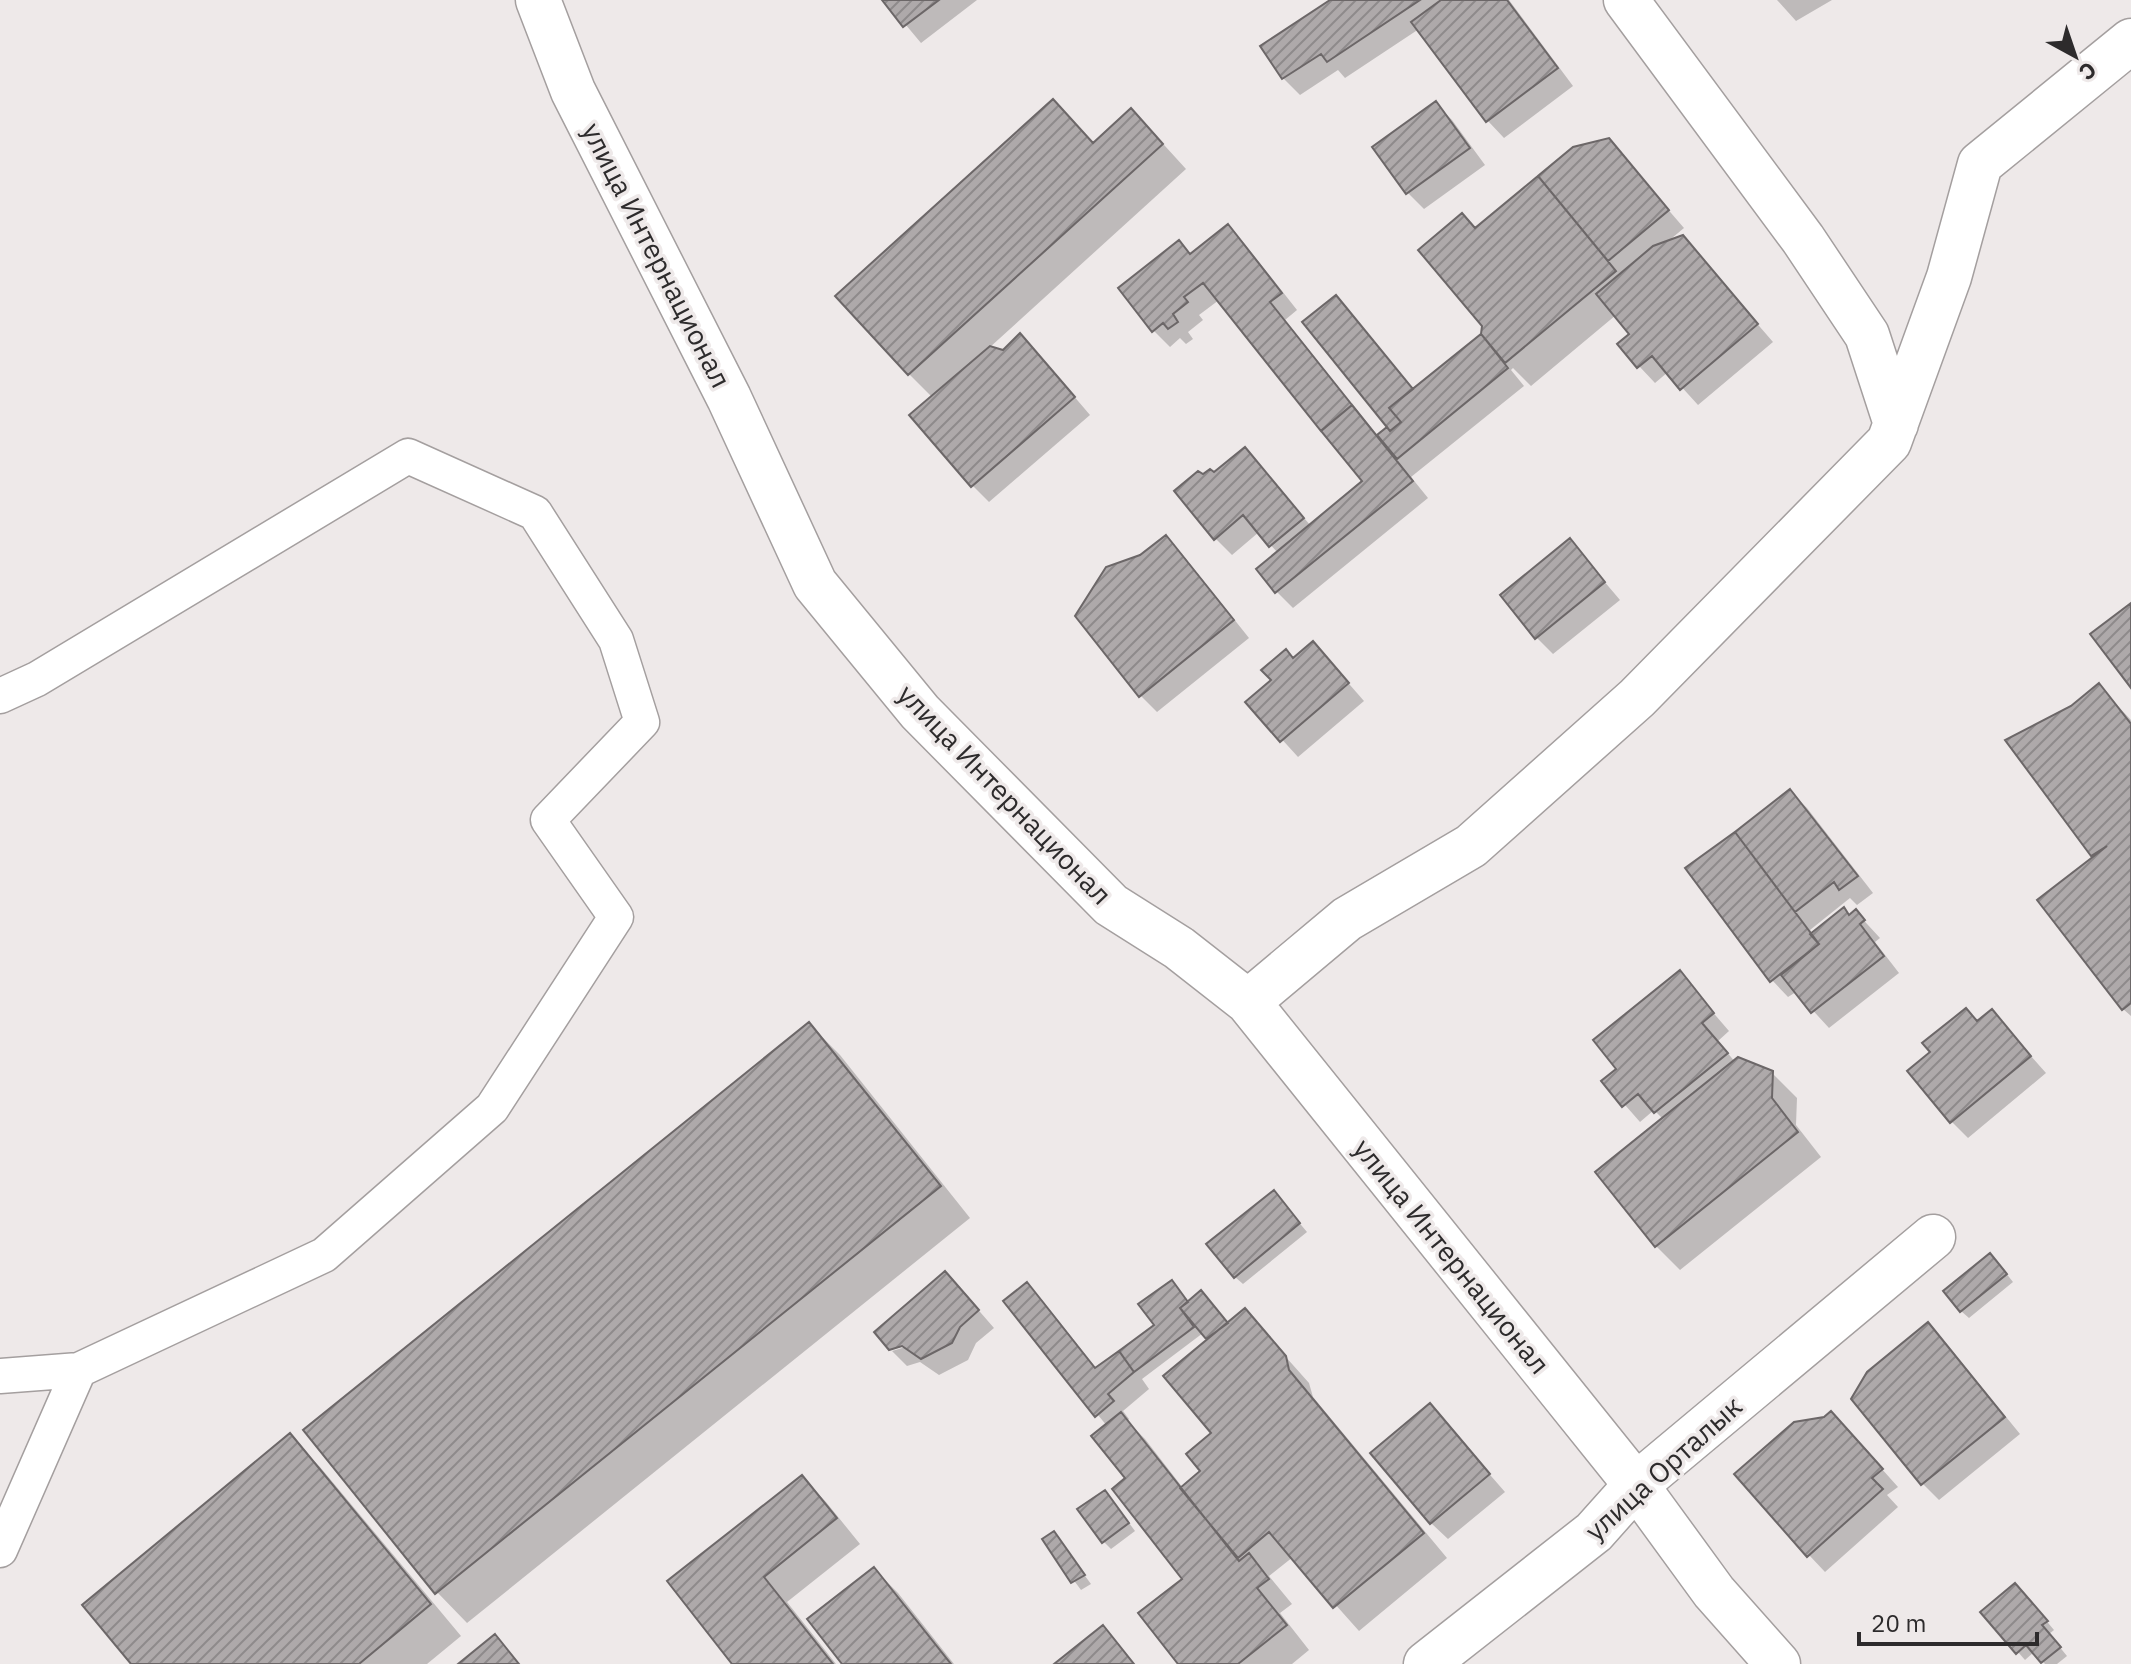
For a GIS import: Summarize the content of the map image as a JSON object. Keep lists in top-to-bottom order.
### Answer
{
  "streets": {
    "street": ["улица Интернационал", "улица Орталык"]
  },
  "crossings": [
    ["улица Интернационал", "улица Орталык"]
  ],
  "scale_bar": "20 m",
  "north": "bottom right"
}
